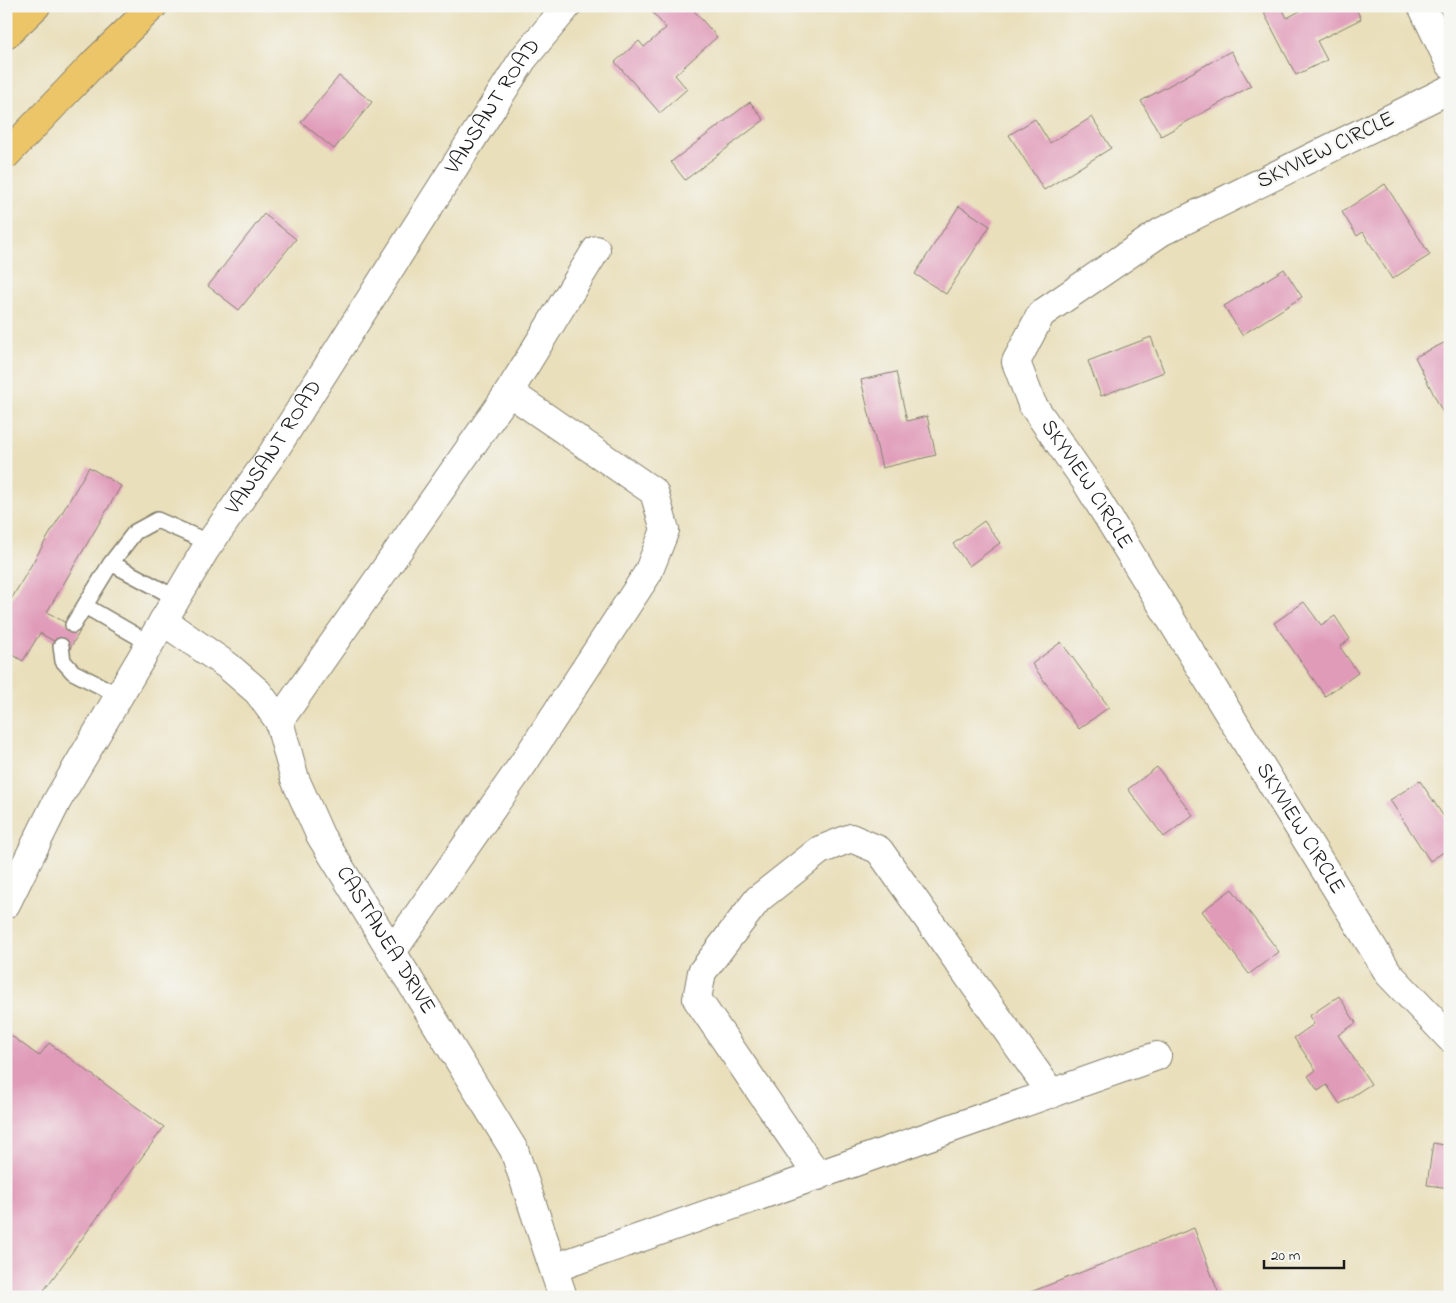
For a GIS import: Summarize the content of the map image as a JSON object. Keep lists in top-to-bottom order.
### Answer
{
  "streets": {
    "street": ["VANSANT ROAD", "SKYVIEW CIRCLE", "CASTANEA DRIVE"]
  },
  "crossings": [
    ["VANSANT ROAD", "CASTANEA DRIVE"]
  ],
  "scale_bar": "20 m"
}
